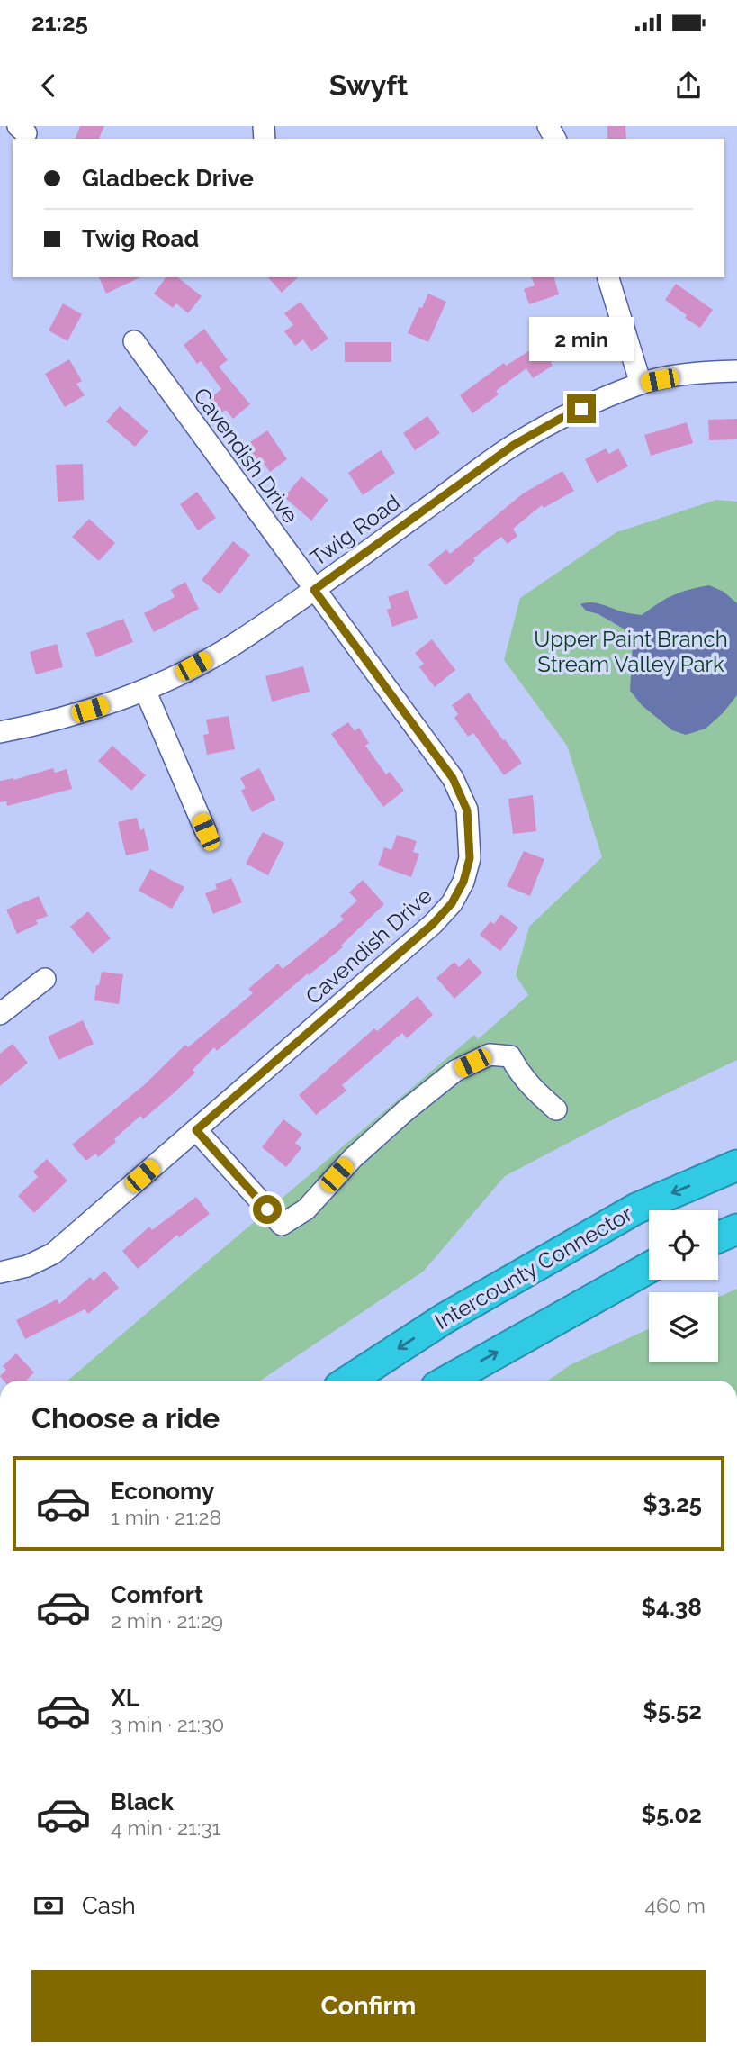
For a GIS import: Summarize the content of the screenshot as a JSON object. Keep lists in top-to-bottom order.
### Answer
{
  "streets": {
    "highway": ["Intercounty Connector"],
    "street": ["Cavendish Drive", "Twig Road"]
  },
  "crossings": [
    ["Cavendish Drive", "Twig Road"]
  ],
  "parks": ["Upper Paint Branch Stream Valley Park"],
  "page": {
    "status": "21:25",
    "header": "Swyft",
    "banner": ["Gladbeck Drive", "Twig Road"],
    "bubble": "2 min",
    "heading": "Choose a ride",
    "list": [
      {
        "name": "Economy",
        "note": "1 min · 21:28",
        "value": "$3.25"
      },
      {
        "name": "Comfort",
        "note": "2 min · 21:29",
        "value": "$4.38"
      },
      {
        "name": "XL",
        "note": "3 min · 21:30",
        "value": "$5.52"
      },
      {
        "name": "Black",
        "note": "4 min · 21:31",
        "value": "$5.02"
      }
    ],
    "pay": ["Cash", "460 m"],
    "buttons": "Confirm"
  }
}
